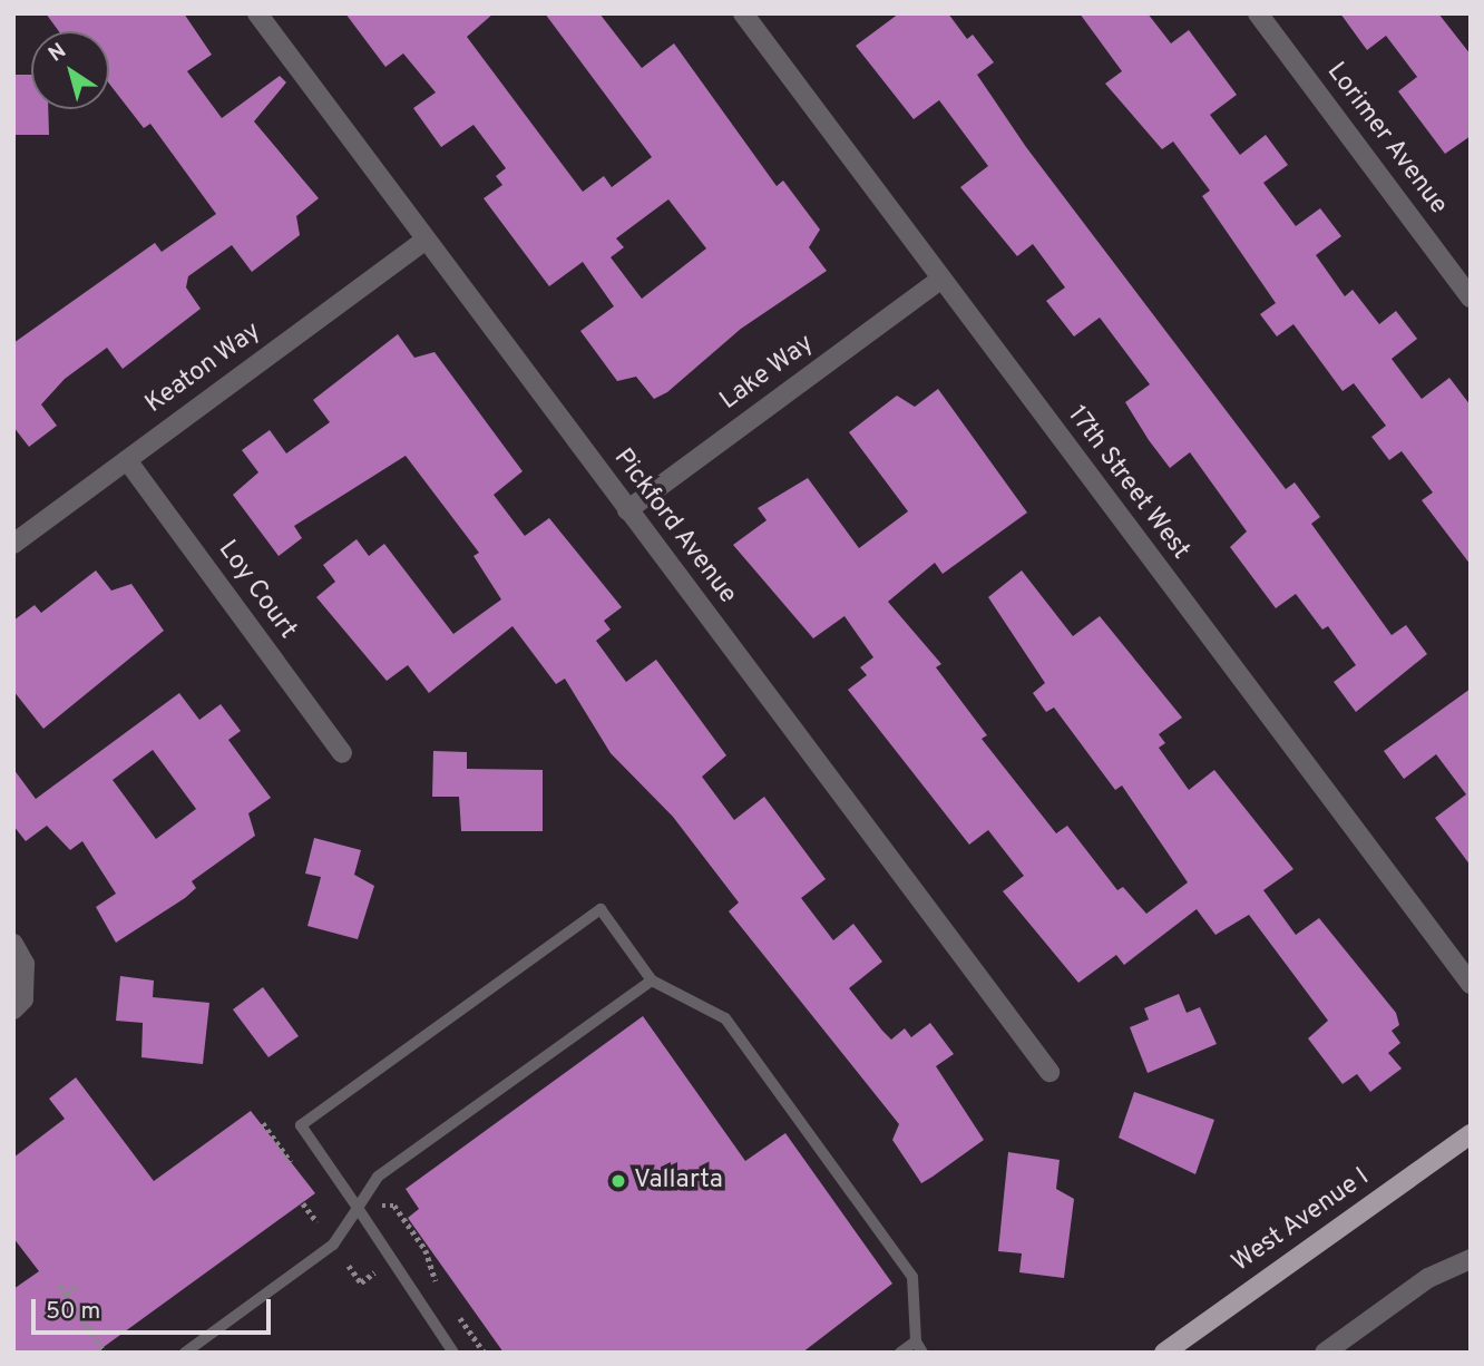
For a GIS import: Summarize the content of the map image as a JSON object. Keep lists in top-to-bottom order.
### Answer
{
  "streets": {
    "main road": ["West Avenue I"],
    "street": [
      "Lorimer Avenue",
      "Keaton Way",
      "Lake Way",
      "17th Street West",
      "Pickford Avenue",
      "Loy Court"
    ]
  },
  "crossings": [
    ["Keaton Way", "Pickford Avenue"],
    ["Keaton Way", "Loy Court"],
    ["Lake Way", "17th Street West"],
    ["Lake Way", "Pickford Avenue"]
  ],
  "places": ["Vallarta"],
  "scale_bar": "50 m",
  "north": "top left"
}
